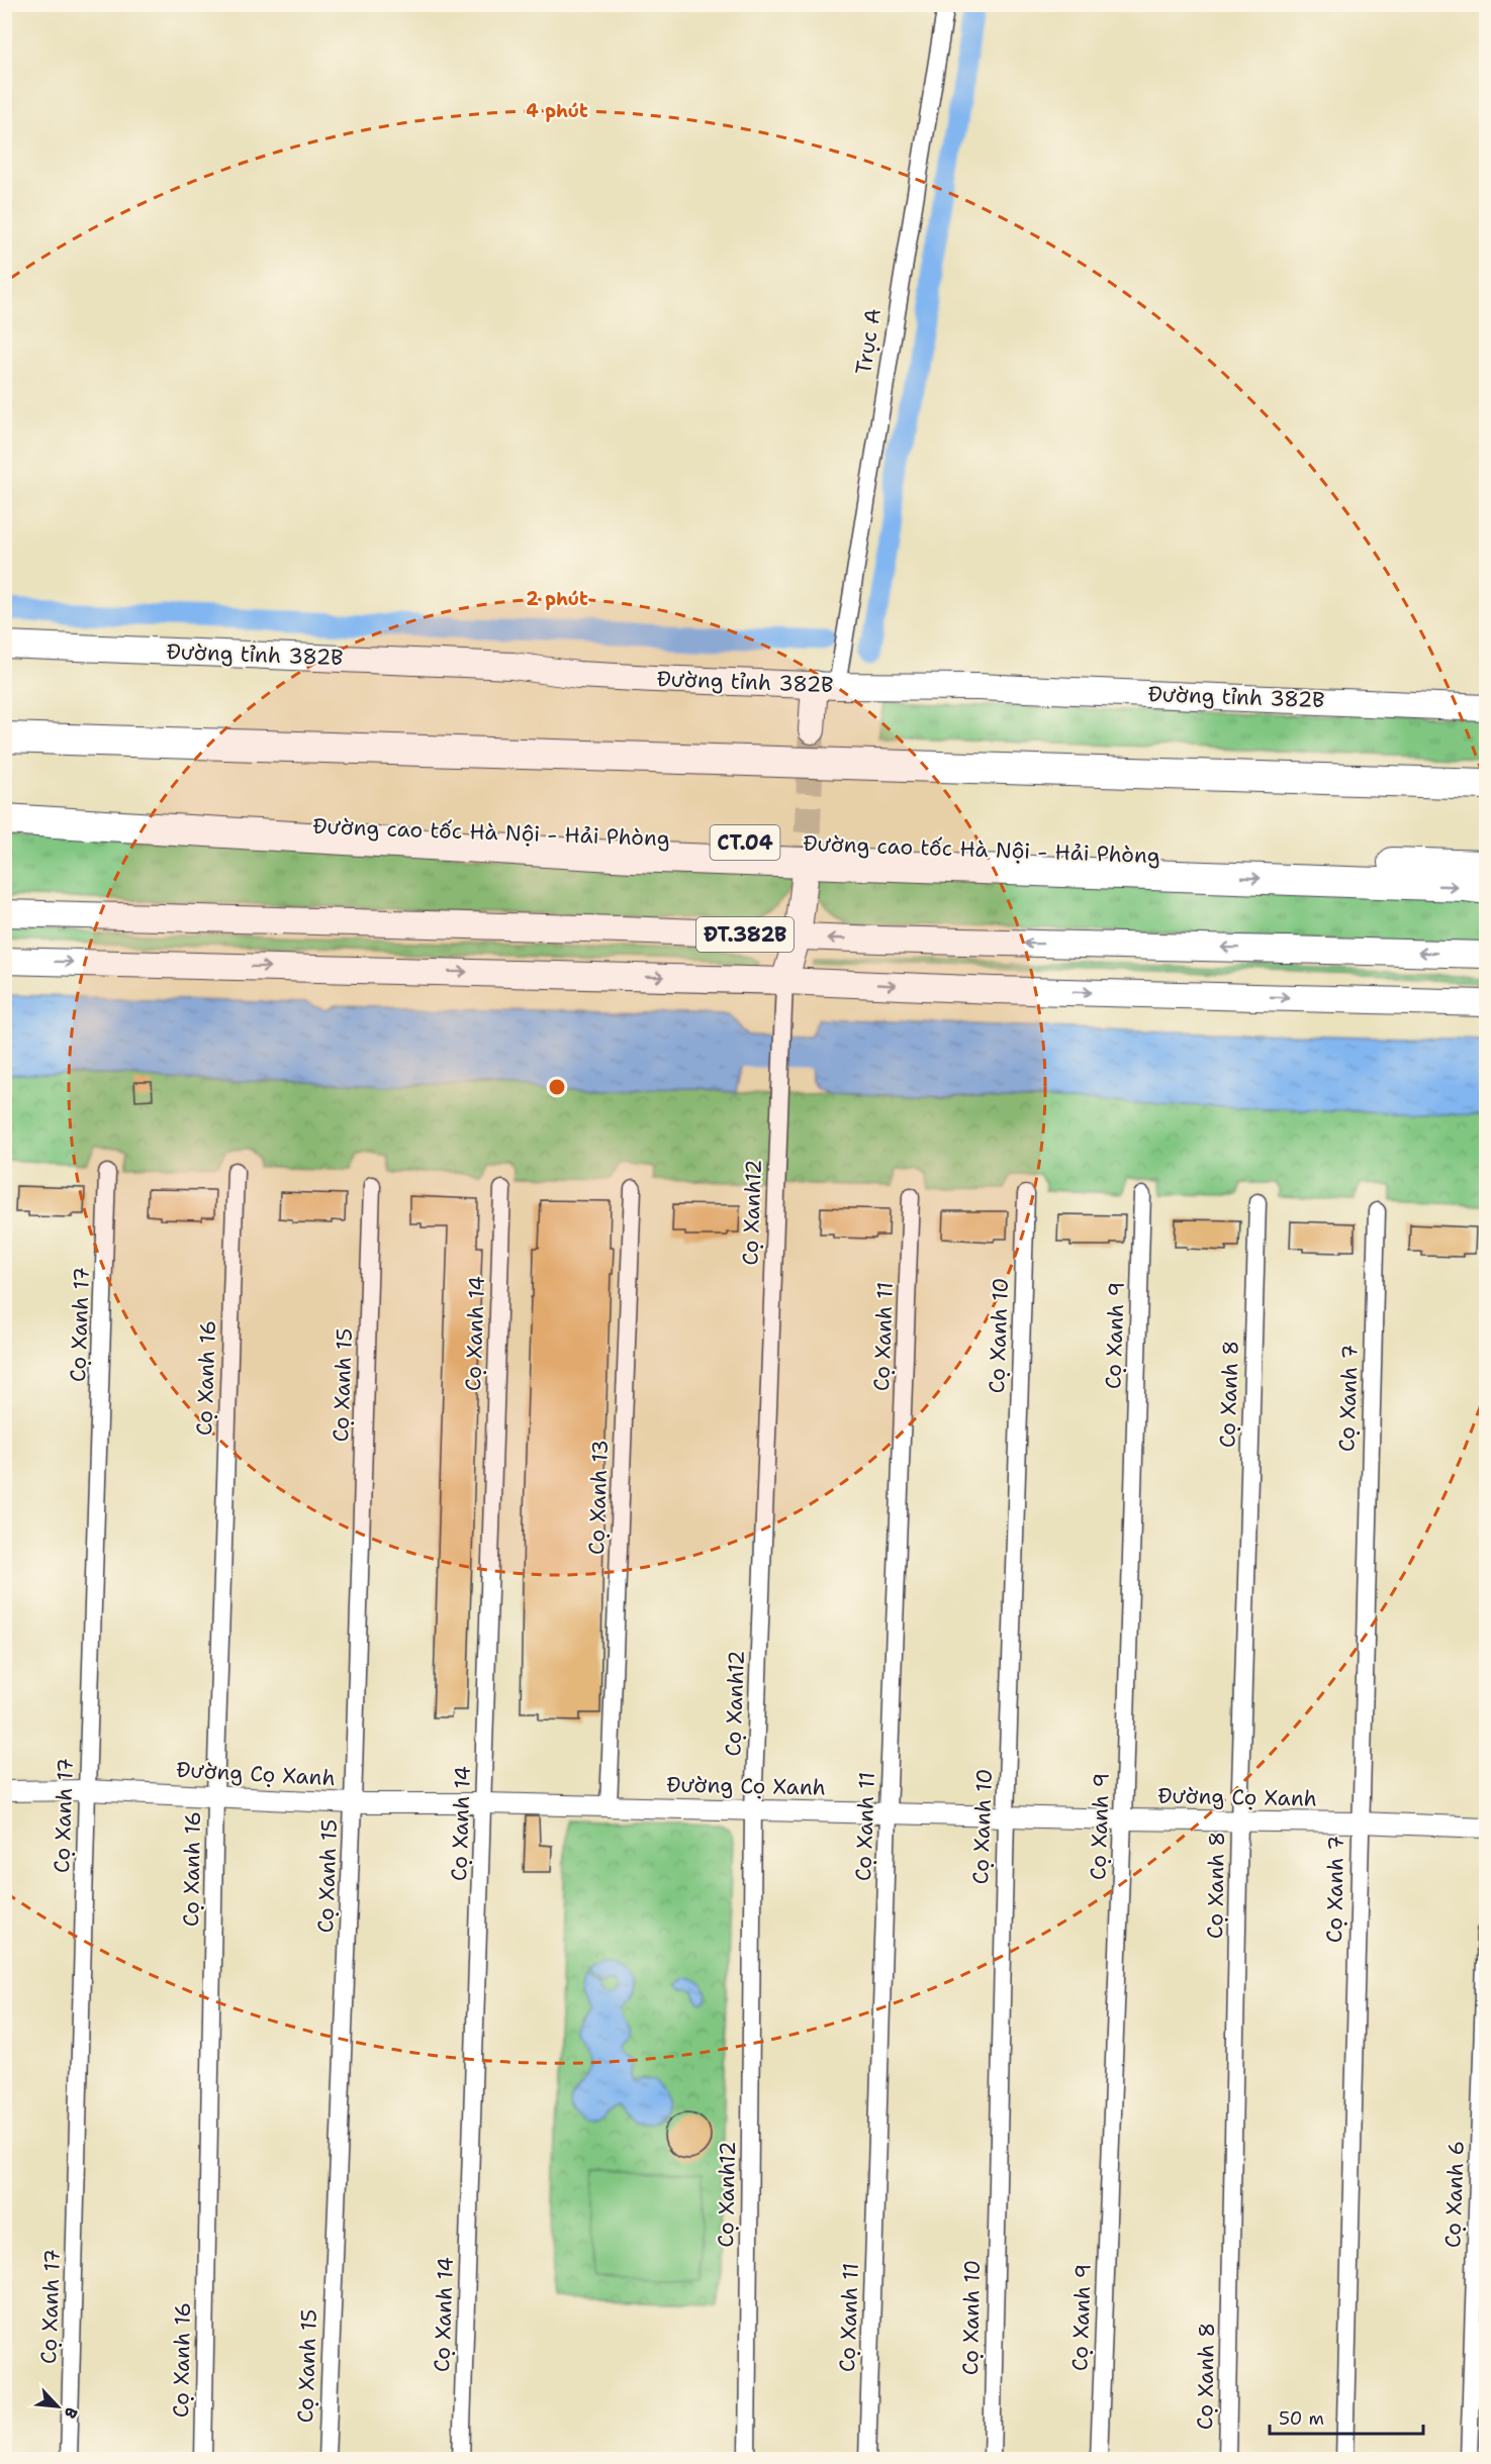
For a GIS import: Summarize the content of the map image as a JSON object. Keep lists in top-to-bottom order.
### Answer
{
  "streets": {
    "highway": ["Đường cao tốc Hà Nội - Hải Phòng", "CT.04"],
    "main road": ["Đường tỉnh 382B", "ĐT.382B"],
    "street": [
      "Trục A",
      "Cọ Xanh12",
      "Cọ Xanh 17",
      "Cọ Xanh 14",
      "Cọ Xanh 10",
      "Cọ Xanh 9",
      "Cọ Xanh 11",
      "Cọ Xanh 16",
      "Cọ Xanh 15",
      "Cọ Xanh 8",
      "Cọ Xanh 7",
      "Cọ Xanh 13",
      "Đường Cọ Xanh",
      "Cọ Xanh 6"
    ]
  },
  "crossings": [
    ["Trục A", "Đường tỉnh 382B"],
    ["ĐT.382B", "Cọ Xanh12"],
    ["Cọ Xanh12", "Đường Cọ Xanh"],
    ["Cọ Xanh 17", "Đường Cọ Xanh"],
    ["Cọ Xanh 14", "Đường Cọ Xanh"],
    ["Cọ Xanh 10", "Đường Cọ Xanh"],
    ["Cọ Xanh 9", "Đường Cọ Xanh"],
    ["Cọ Xanh 11", "Đường Cọ Xanh"],
    ["Cọ Xanh 16", "Đường Cọ Xanh"],
    ["Cọ Xanh 15", "Đường Cọ Xanh"],
    ["Cọ Xanh 8", "Đường Cọ Xanh"],
    ["Cọ Xanh 7", "Đường Cọ Xanh"],
    ["Cọ Xanh 13", "Đường Cọ Xanh"]
  ],
  "scale_bar": "50 m",
  "north": "bottom right",
  "rings": ["4 phút", "2 phút"]
}
